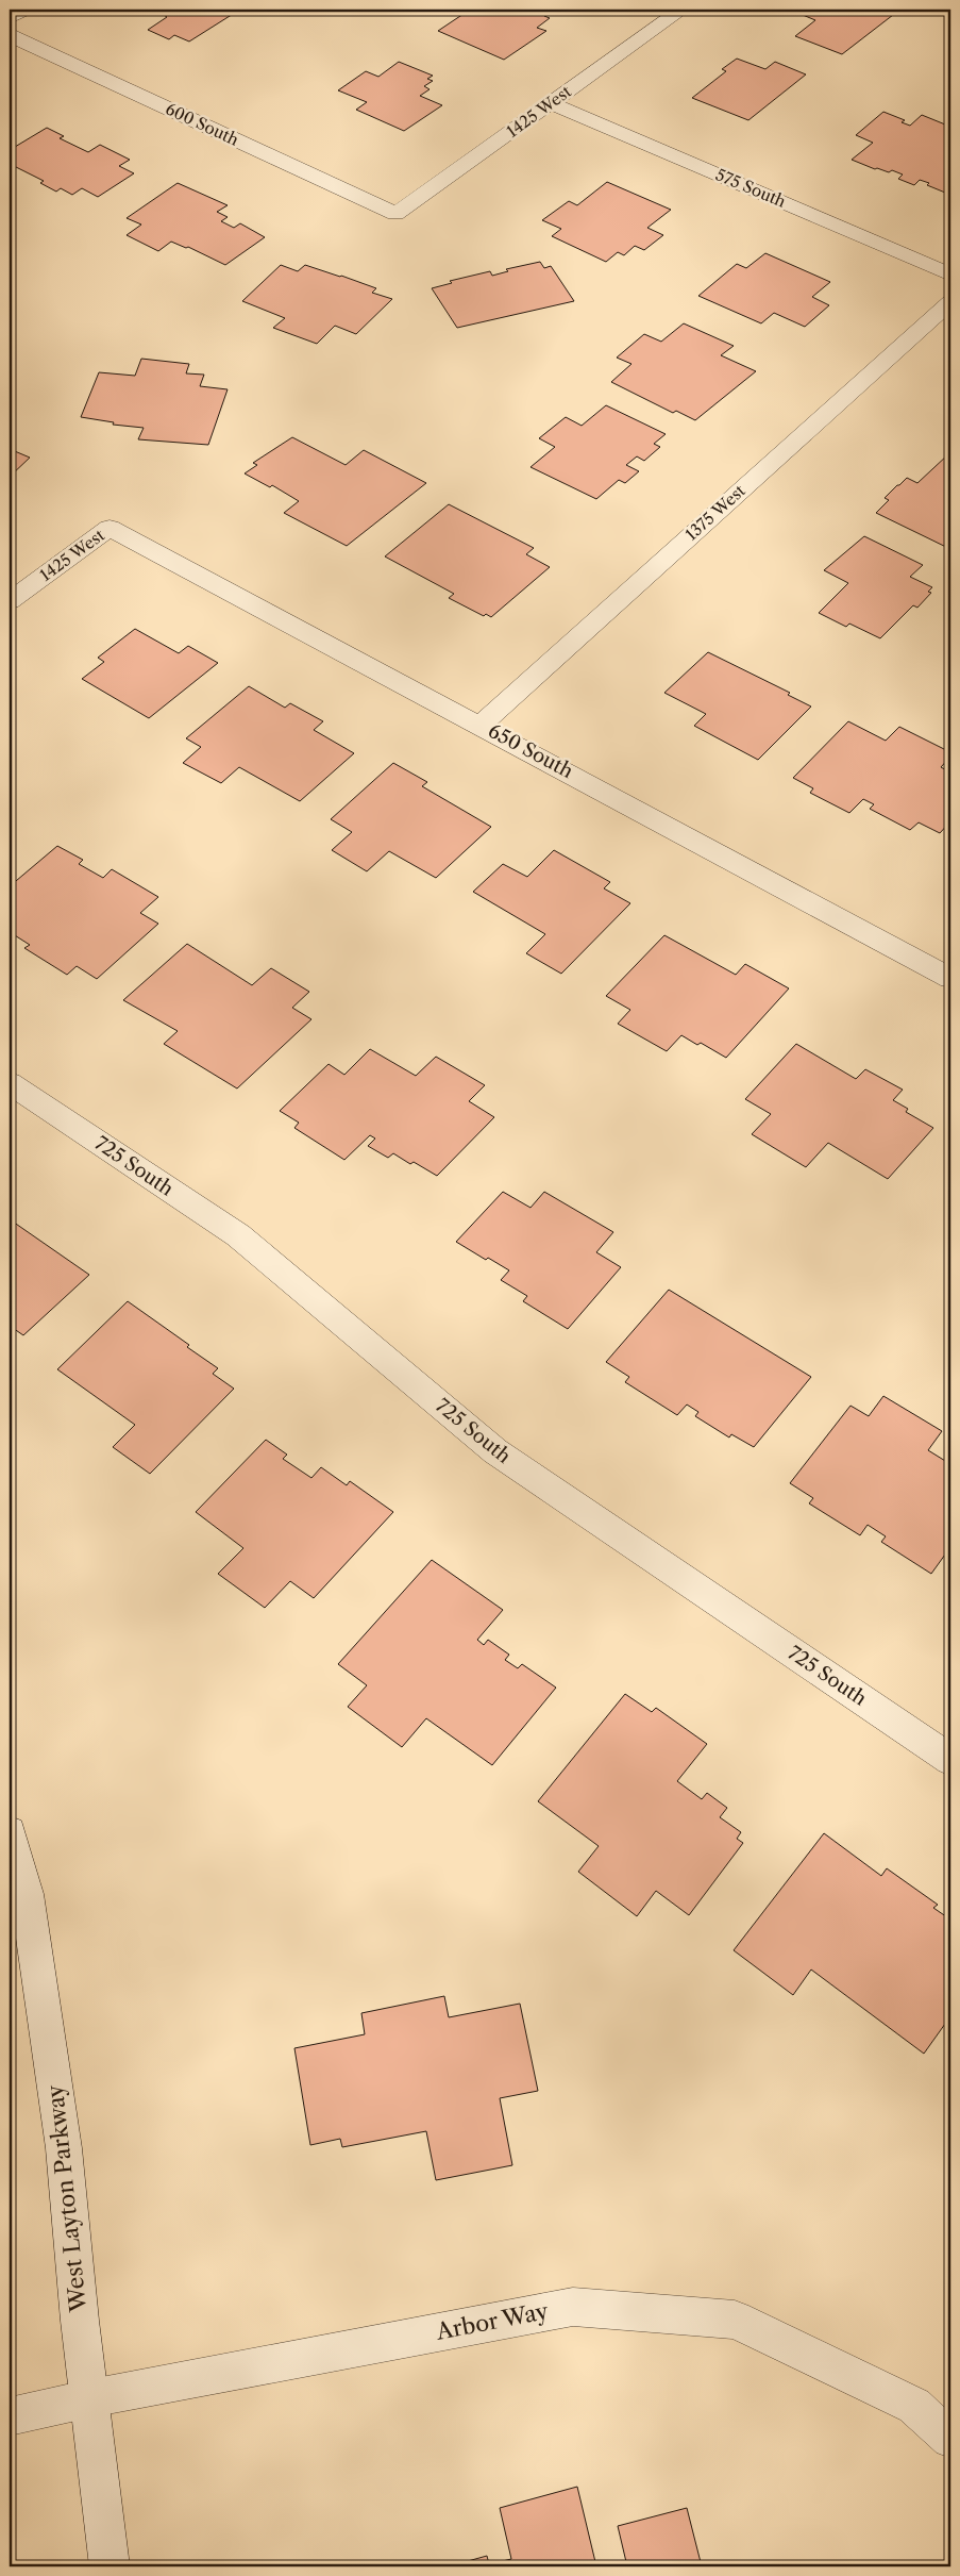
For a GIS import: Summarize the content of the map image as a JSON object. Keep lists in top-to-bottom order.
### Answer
{
  "streets": {
    "street": [
      "1425 West",
      "600 South",
      "575 South",
      "1375 West",
      "650 South",
      "725 South",
      "West Layton Parkway",
      "Arbor Way"
    ]
  },
  "crossings": [
    ["1425 West", "600 South"],
    ["1425 West", "575 South"],
    ["1425 West", "650 South"],
    ["1375 West", "650 South"],
    ["West Layton Parkway", "Arbor Way"]
  ]
}
